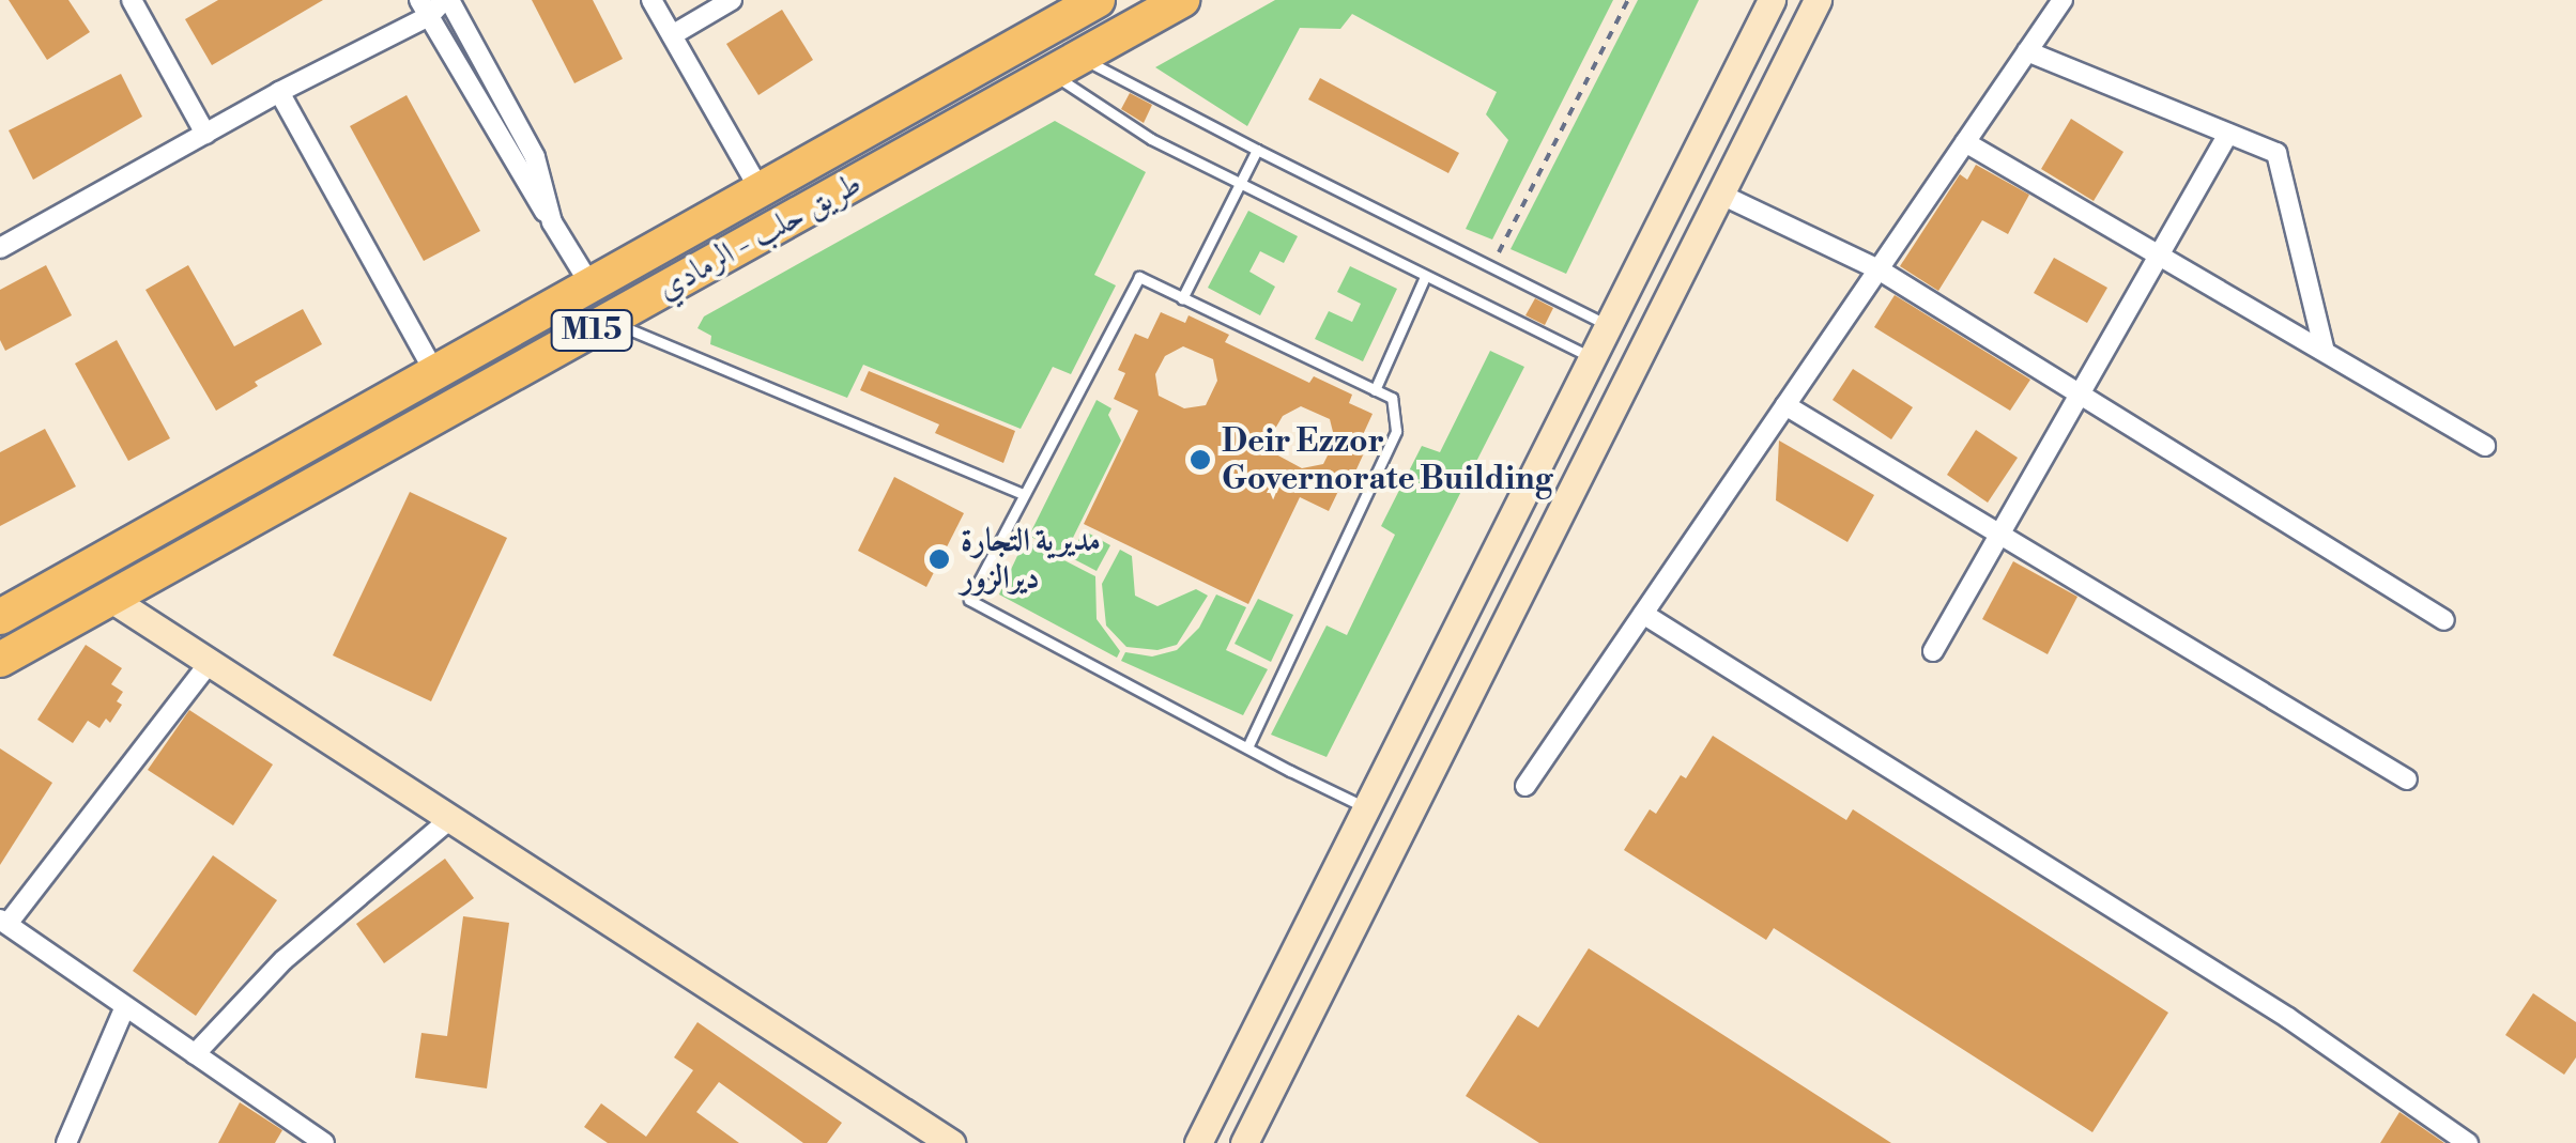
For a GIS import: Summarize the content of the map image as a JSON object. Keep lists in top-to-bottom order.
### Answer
{
  "streets": {
    "highway": ["طريق حلب - الرمادي", "M15"]
  },
  "places": ["Deir Ezzor Governorate Building", "مديرية التجارة ديرالزور"]
}
